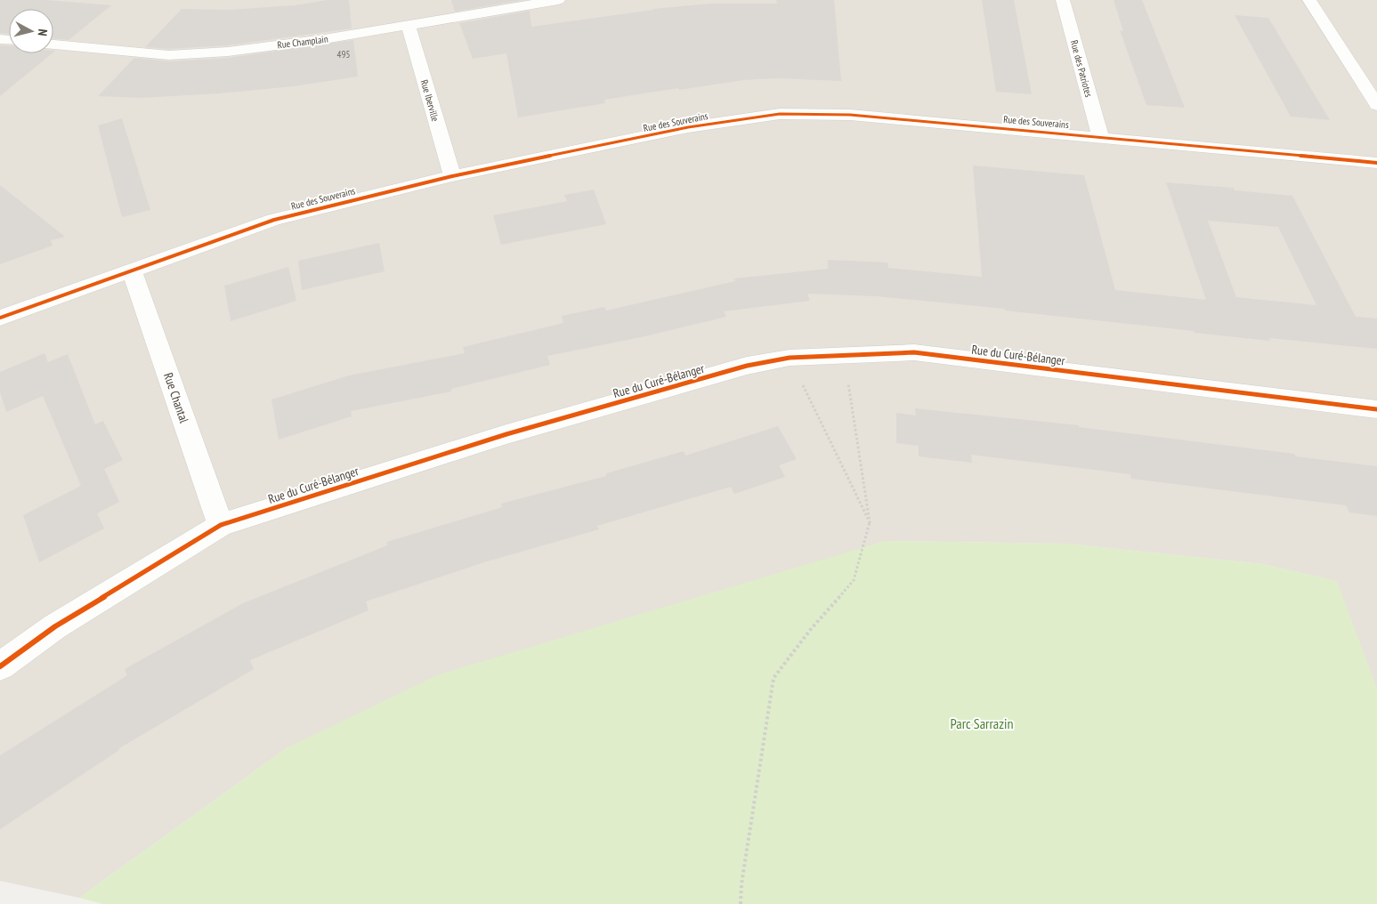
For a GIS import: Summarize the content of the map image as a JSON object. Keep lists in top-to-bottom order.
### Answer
{
  "streets": {
    "street": [
      "Rue Champlain",
      "Rue des Patriotes",
      "Rue Iberville",
      "Rue des Souverains",
      "Rue du Curé-Bélanger",
      "Rue Chantal"
    ]
  },
  "crossings": [
    ["Rue Champlain", "Rue Iberville"],
    ["Rue des Patriotes", "Rue des Souverains"],
    ["Rue Iberville", "Rue des Souverains"],
    ["Rue des Souverains", "Rue Chantal"],
    ["Rue du Curé-Bélanger", "Rue Chantal"]
  ],
  "parks": ["Parc Sarrazin"],
  "house_numbers": ["495"],
  "north": "right"
}
